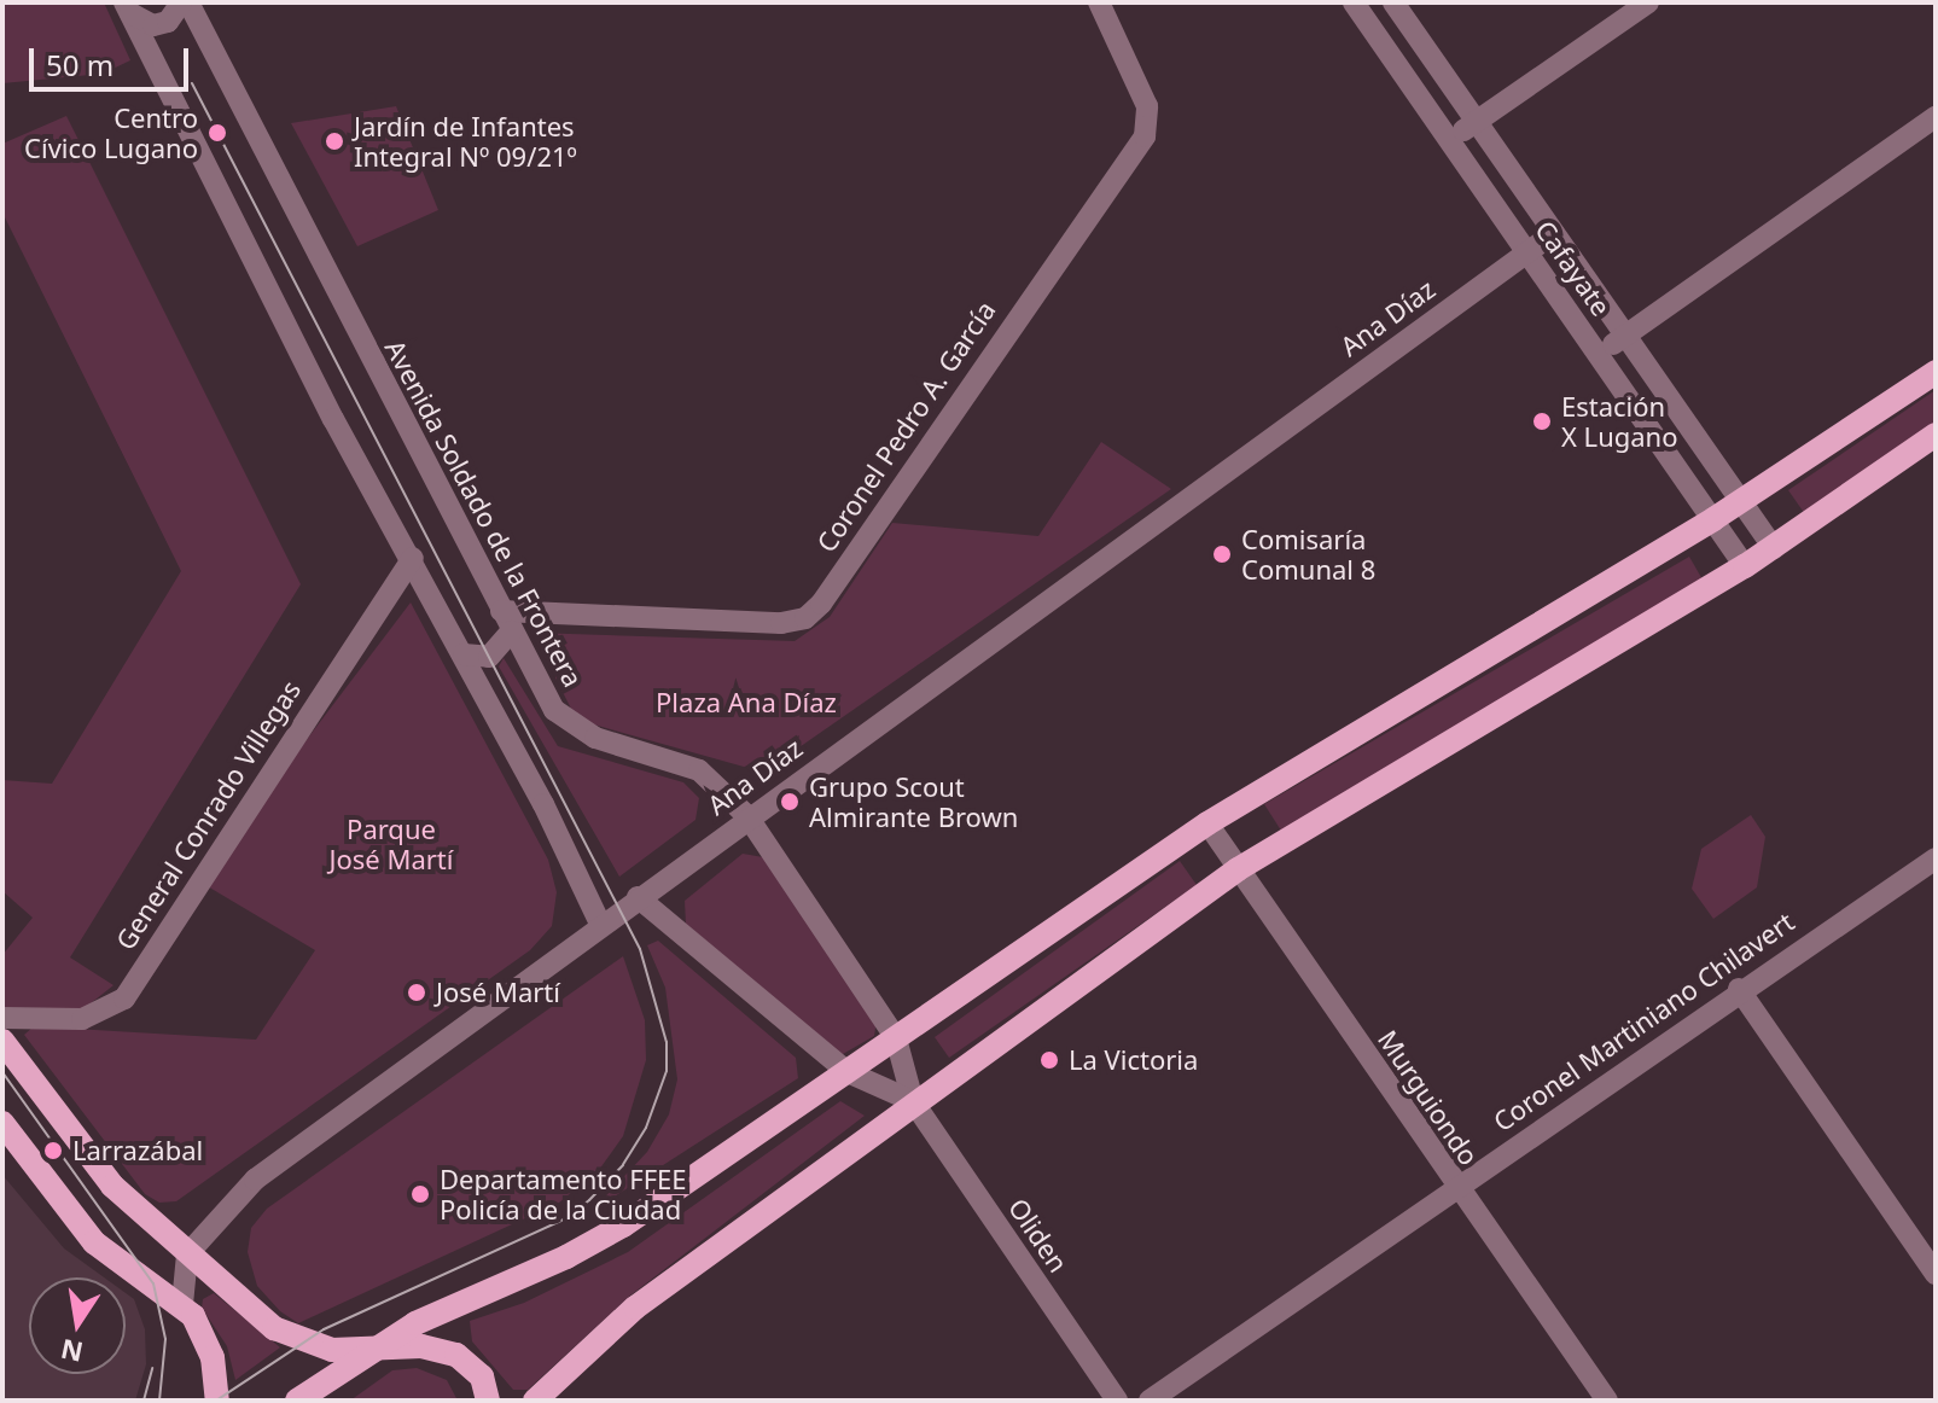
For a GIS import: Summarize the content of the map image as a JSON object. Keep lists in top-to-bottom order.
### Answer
{
  "streets": {
    "street": [
      "Cafayate",
      "Ana Díaz",
      "Coronel Pedro A. García",
      "Avenida Soldado de la Frontera",
      "General Conrado Villegas",
      "Coronel Martiniano Chilavert",
      "Murguiondo",
      "Oliden"
    ]
  },
  "crossings": [
    ["Cafayate", "Ana Díaz"],
    ["Ana Díaz", "Avenida Soldado de la Frontera"],
    ["Coronel Pedro A. García", "Avenida Soldado de la Frontera"],
    ["Avenida Soldado de la Frontera", "Oliden"],
    ["Coronel Martiniano Chilavert", "Murguiondo"]
  ],
  "parks": ["Plaza Ana Díaz", "Parque José Martí"],
  "places": [
    "Centro Cívico Lugano",
    "Jardín de Infantes Integral Nº 09/21º",
    "Estación X Lugano",
    "Comisaría Comunal 8",
    "Grupo Scout Almirante Brown",
    "José Martí",
    "La Victoria",
    "Larrazábal",
    "Departamento FFEE Policía de la Ciudad"
  ],
  "scale_bar": "50 m",
  "north": "bottom"
}
